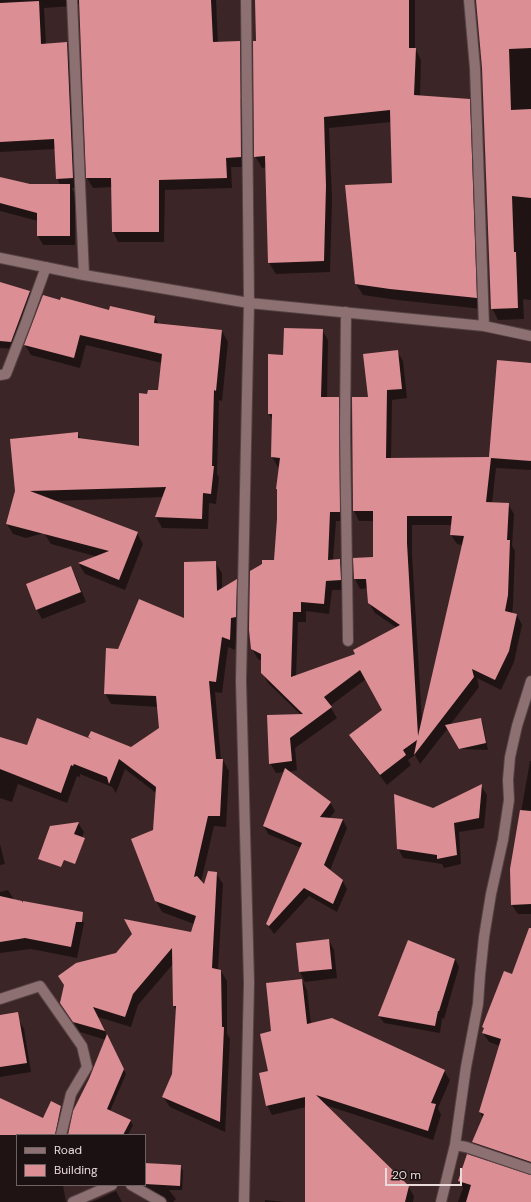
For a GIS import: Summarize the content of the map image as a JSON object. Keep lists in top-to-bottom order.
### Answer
{
  "legend": ["Road", "Building"],
  "scale_bar": "20 m"
}
